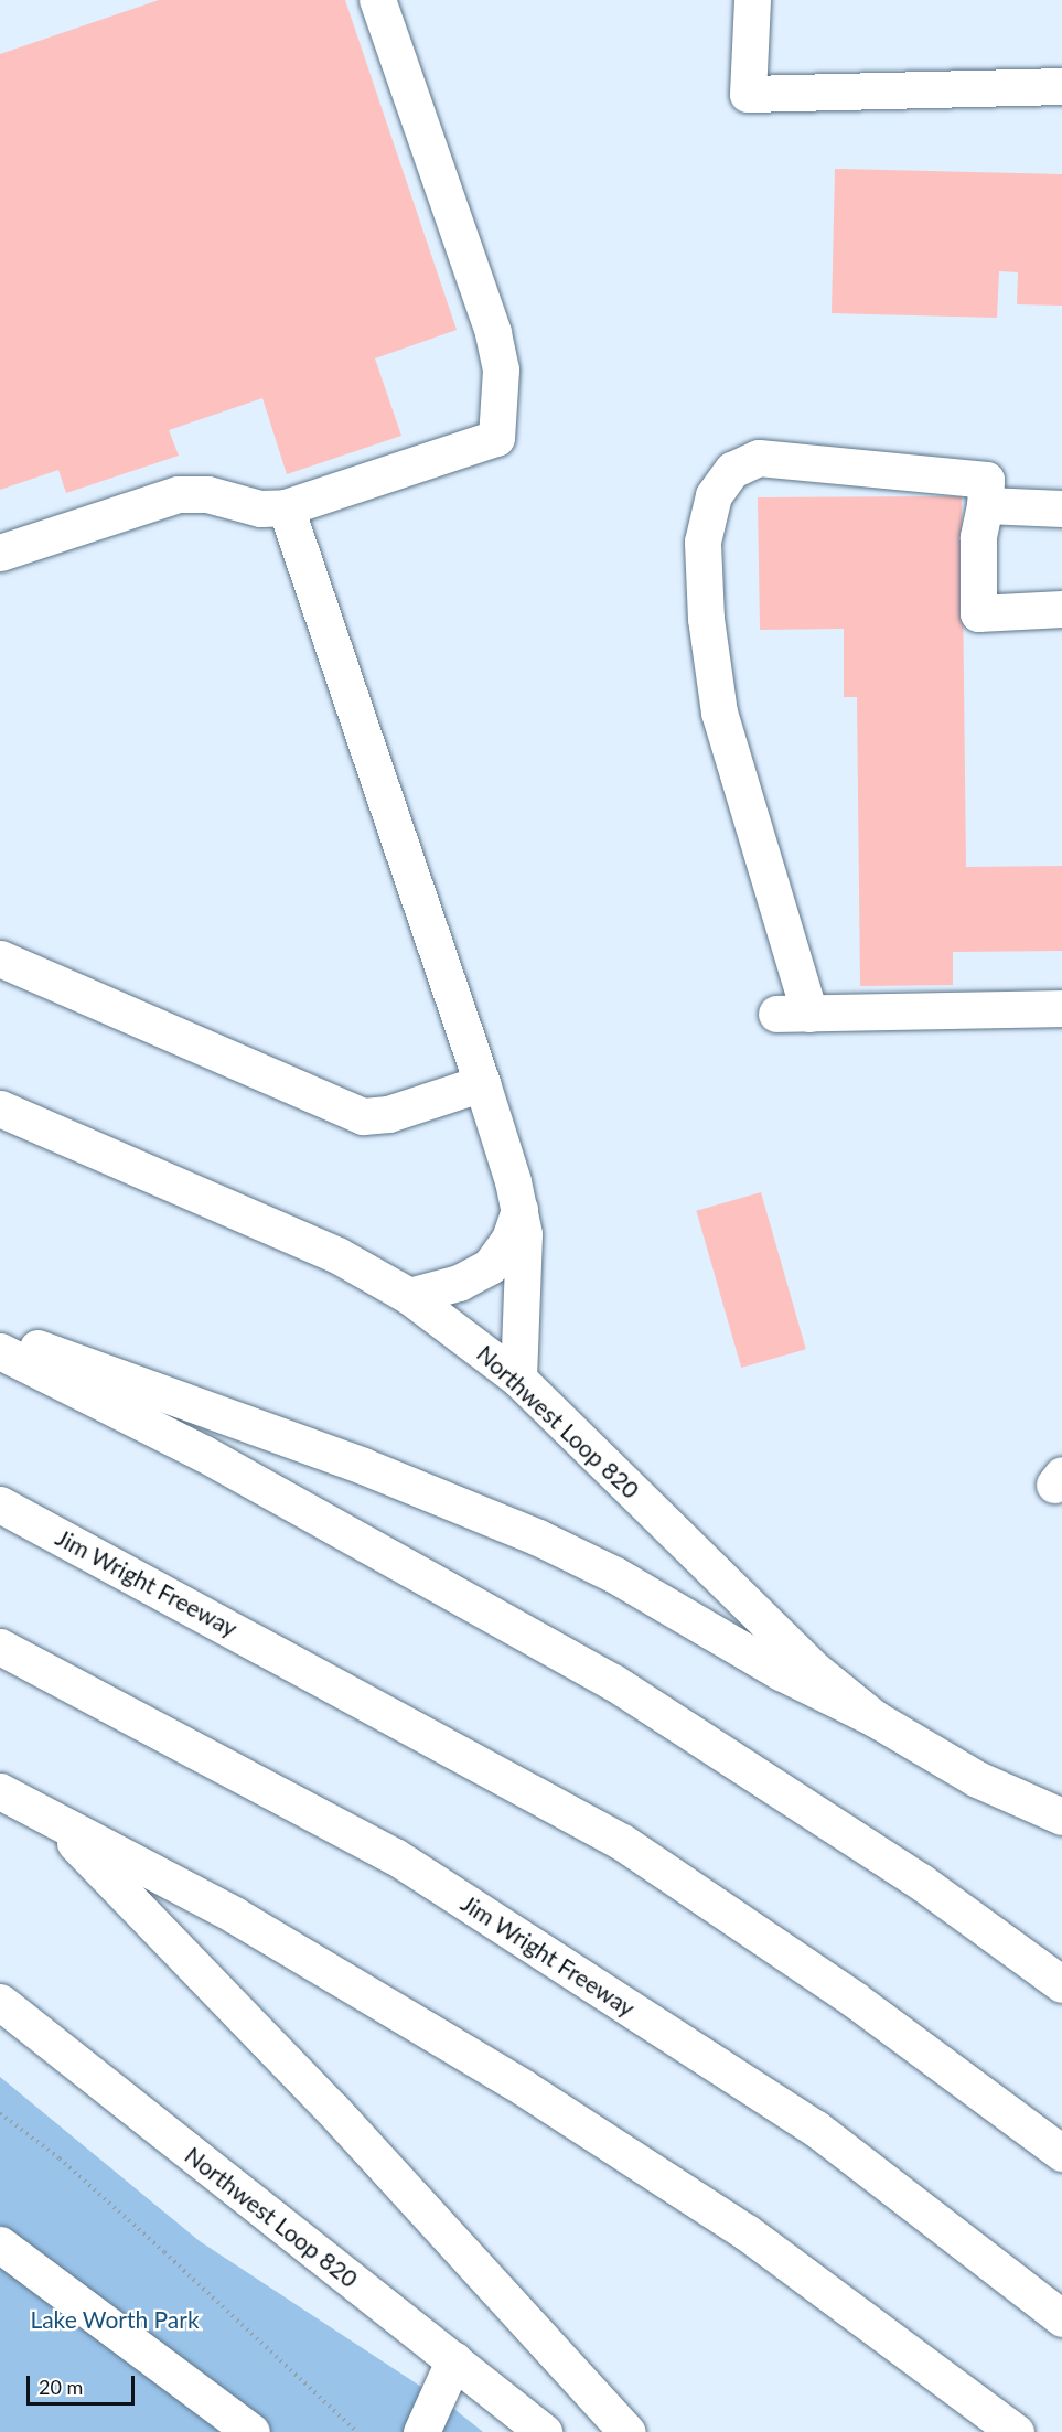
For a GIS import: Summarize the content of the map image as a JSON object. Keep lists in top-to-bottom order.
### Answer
{
  "streets": {
    "main road": ["Northwest Loop 820", "Jim Wright Freeway"]
  },
  "parks": ["Lake Worth Park"],
  "scale_bar": "20 m"
}
